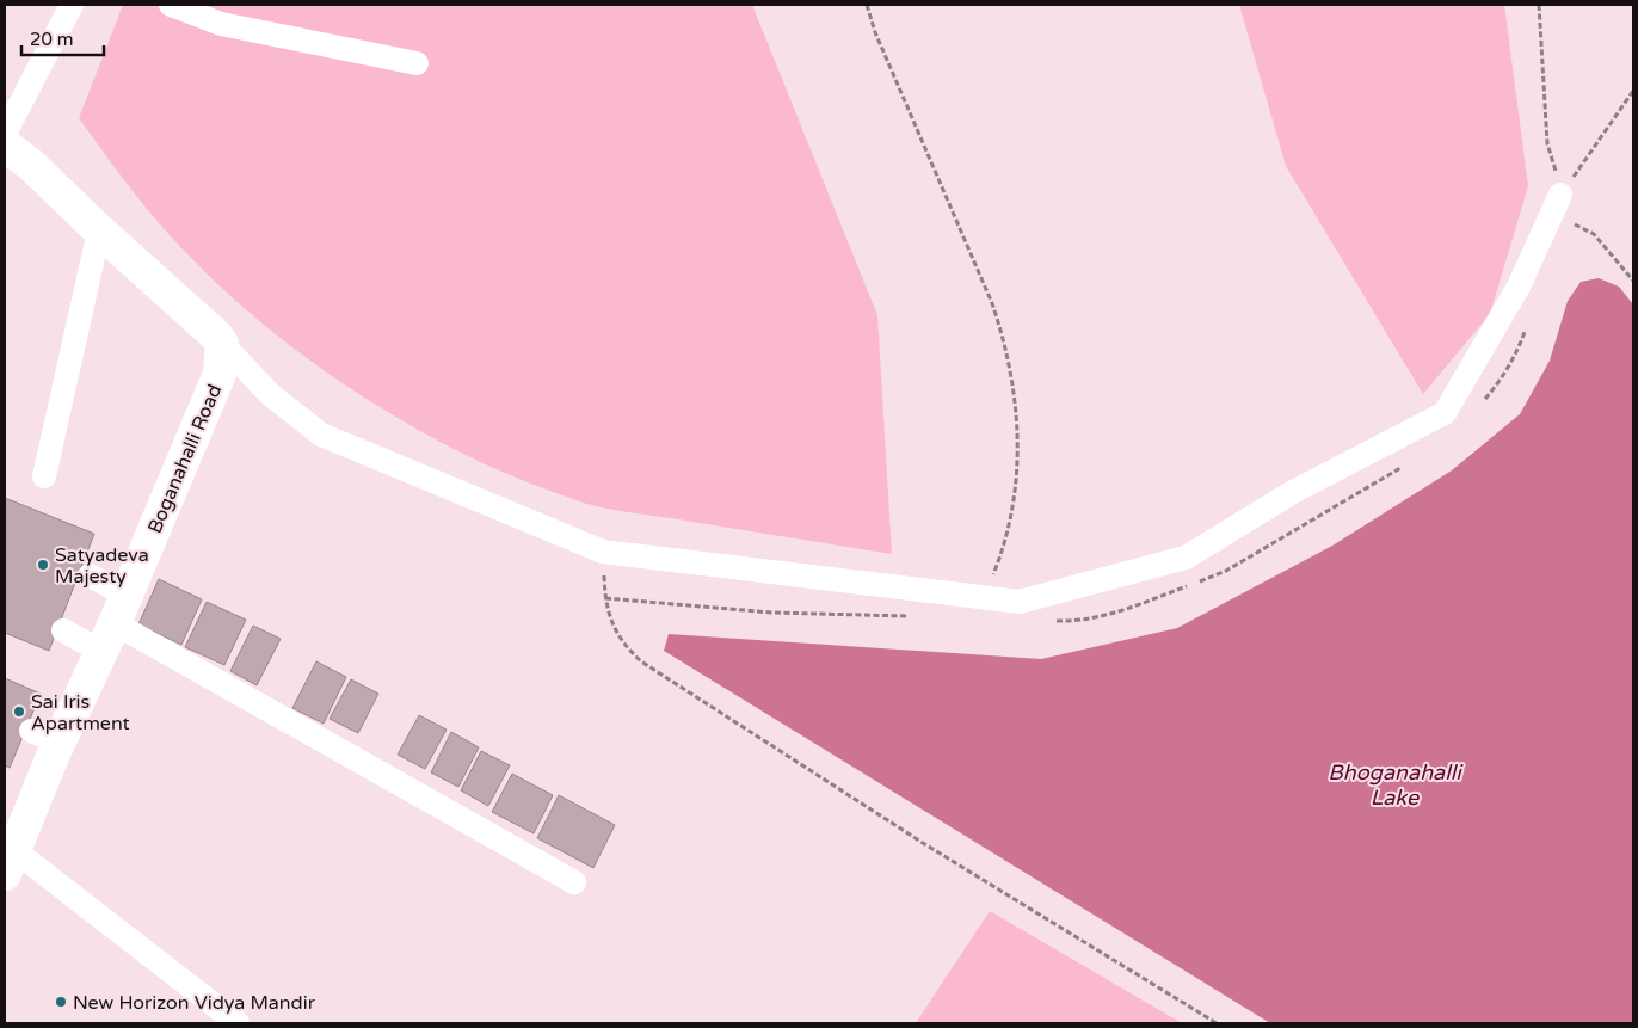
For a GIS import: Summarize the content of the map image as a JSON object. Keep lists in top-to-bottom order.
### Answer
{
  "streets": {
    "street": ["Boganahalli Road"]
  },
  "water": ["Bhoganahalli Lake"],
  "places": ["Satyadeva Majesty", "Sai Iris Apartment", "New Horizon Vidya Mandir"],
  "scale_bar": "20 m"
}
